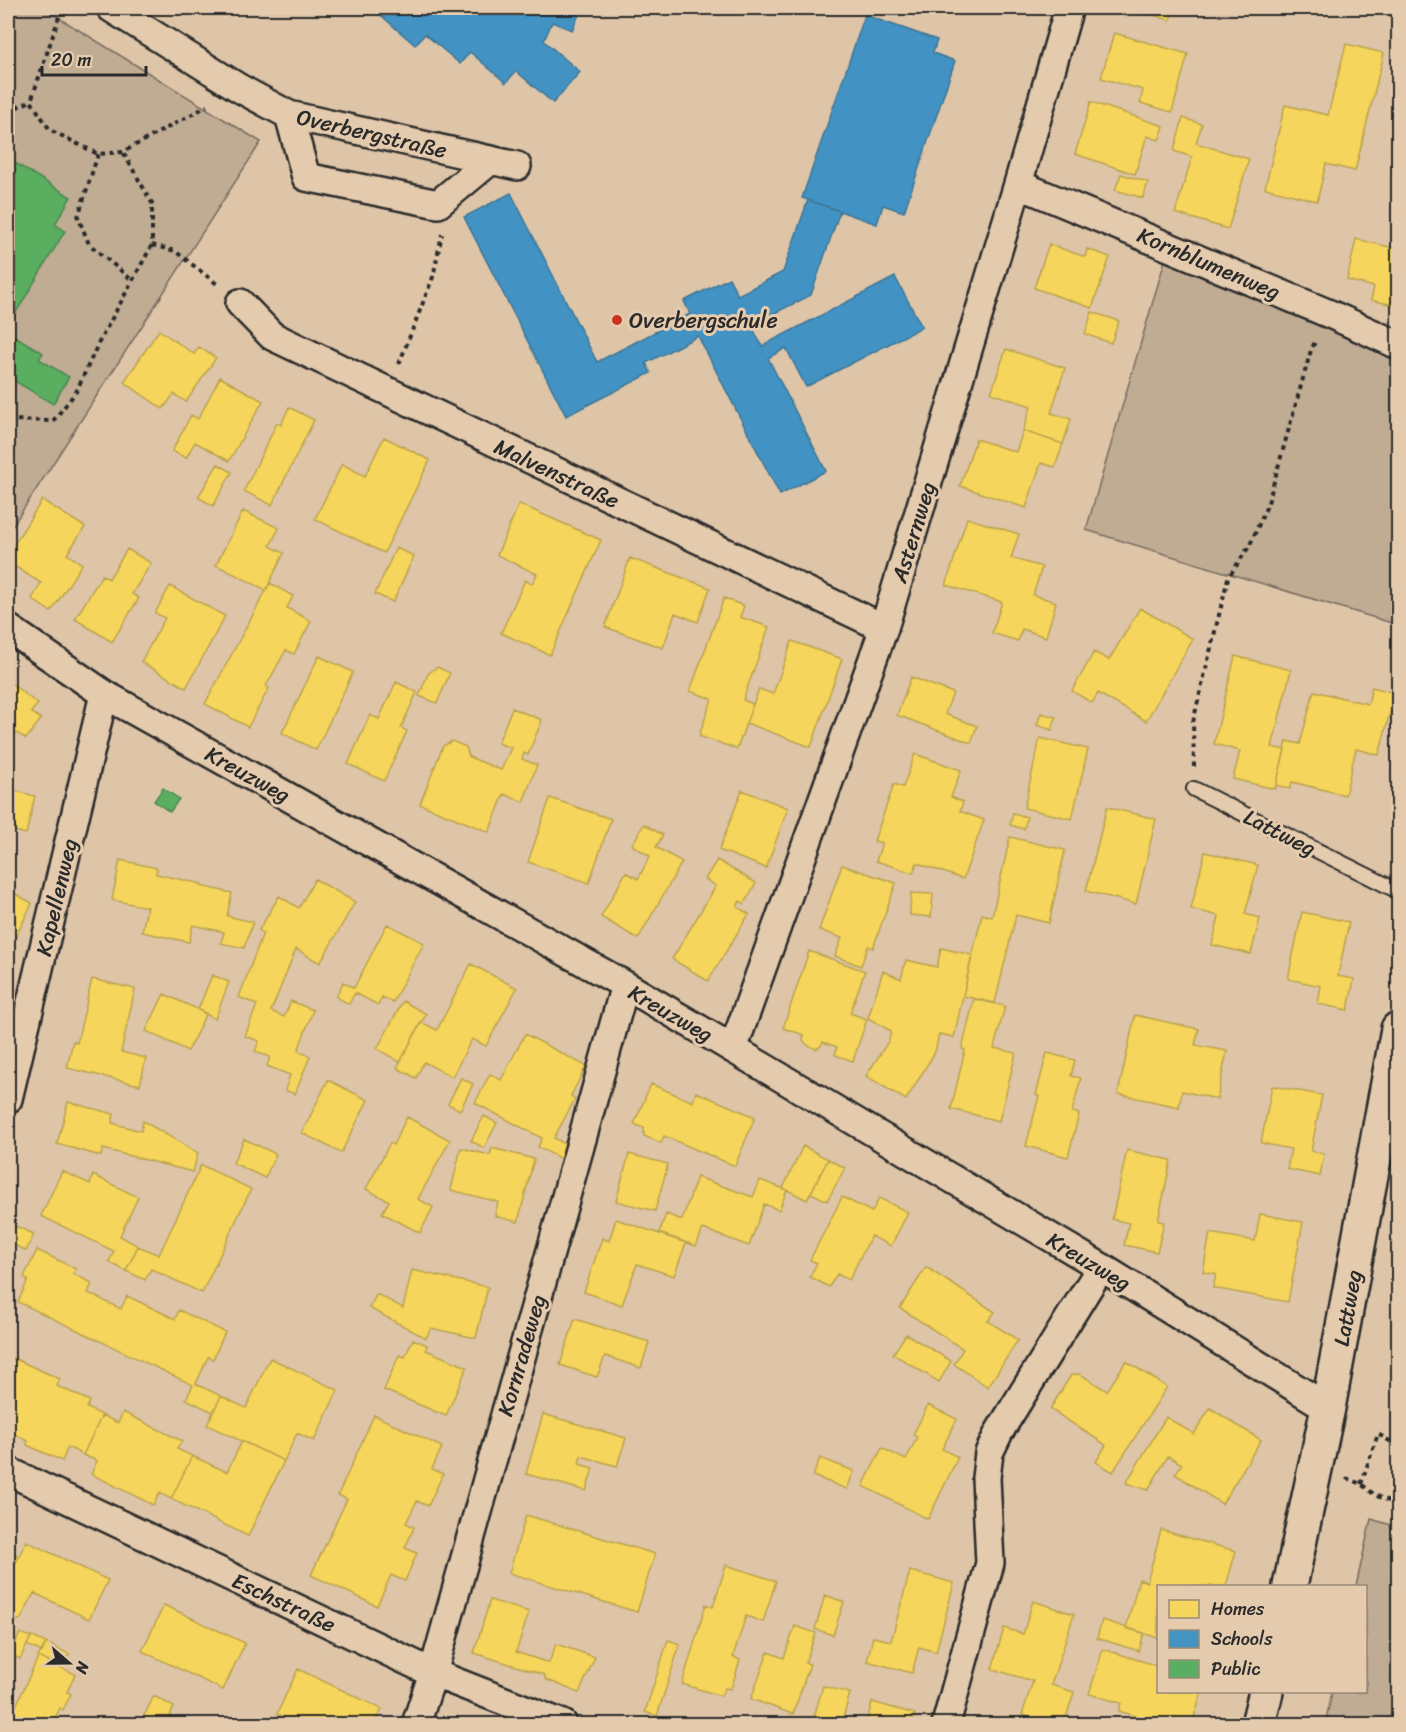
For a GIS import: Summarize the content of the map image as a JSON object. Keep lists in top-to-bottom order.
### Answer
{
  "streets": {
    "street": [
      "Overbergstraße",
      "Kornblumenweg",
      "Malvenstraße",
      "Asternweg",
      "Kreuzweg",
      "Lattweg",
      "Kapellenweg",
      "Kornradeweg",
      "Eschstraße"
    ]
  },
  "crossings": [
    ["Kornblumenweg", "Asternweg"],
    ["Malvenstraße", "Asternweg"],
    ["Asternweg", "Kreuzweg"],
    ["Kreuzweg", "Lattweg"],
    ["Kreuzweg", "Kapellenweg"],
    ["Kreuzweg", "Kornradeweg"],
    ["Kornradeweg", "Eschstraße"]
  ],
  "places": ["Overbergschule"],
  "legend": ["Homes", "Schools", "Public"],
  "scale_bar": "20 m",
  "north": "right"
}
